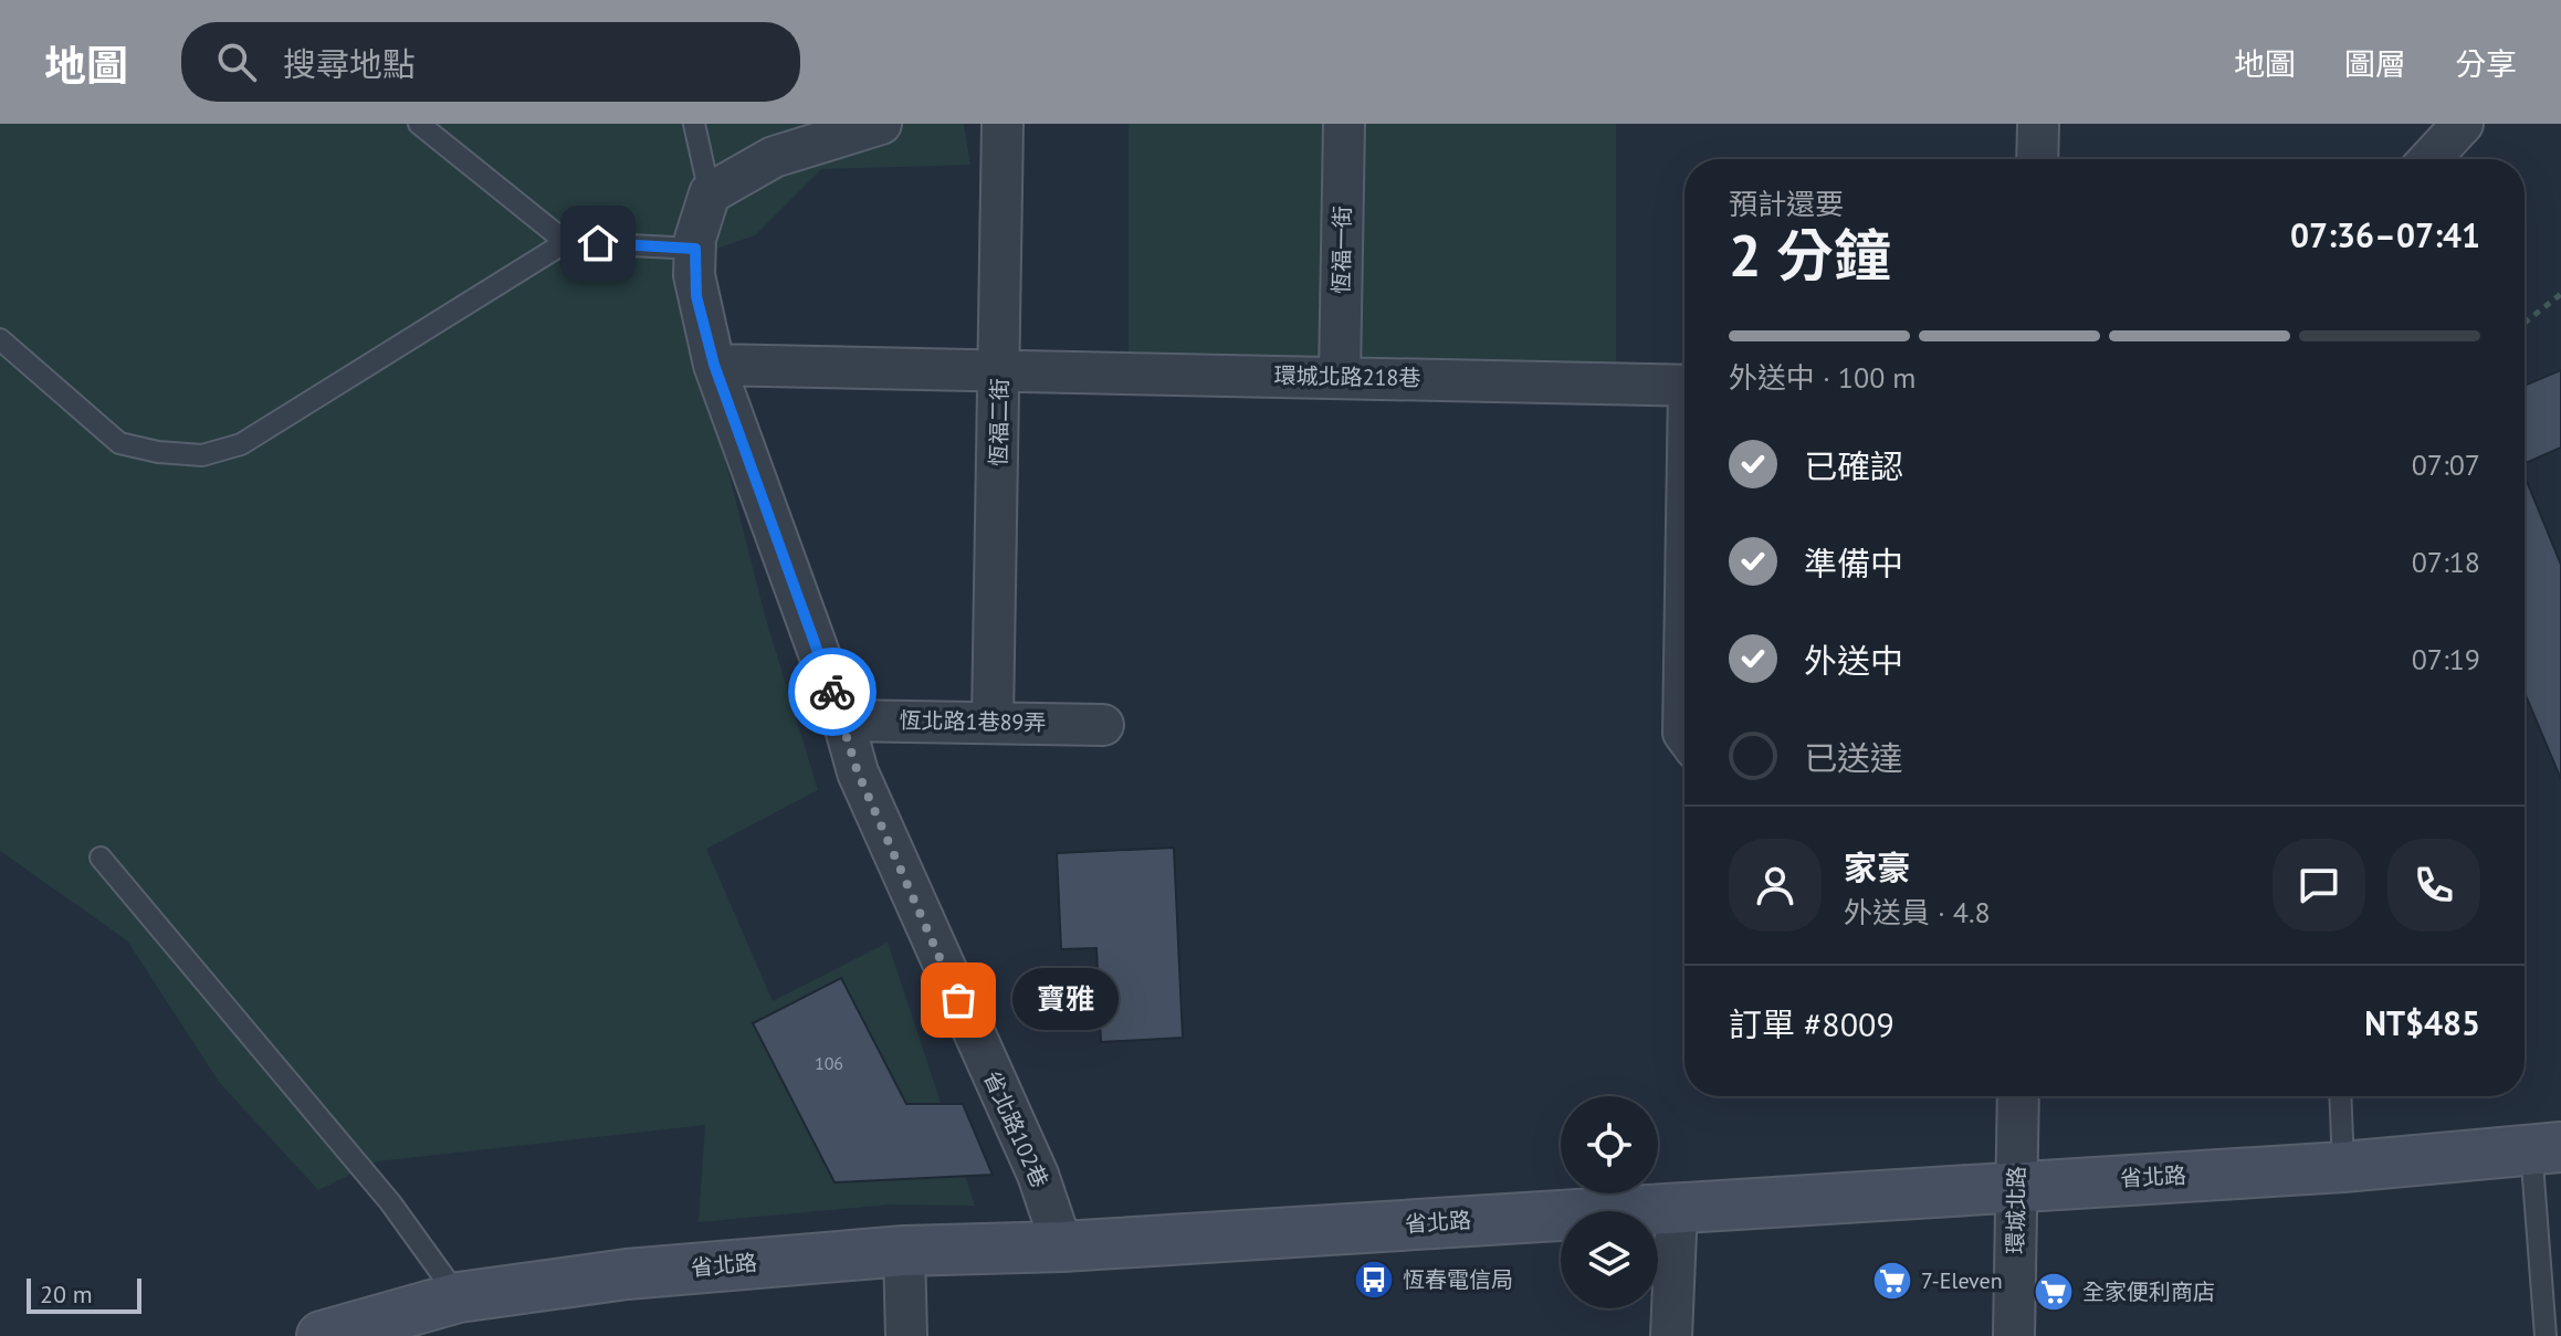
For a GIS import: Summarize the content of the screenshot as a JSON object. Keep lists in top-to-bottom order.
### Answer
{
  "streets": {
    "main road": ["省北路"],
    "street": [
      "恆福一街",
      "環城北路218巷",
      "恆福二街",
      "恆北路1巷89弄",
      "省北路102巷",
      "環城北路"
    ]
  },
  "crossings": [
    ["恆福一街", "環城北路218巷"],
    ["環城北路218巷", "恆福二街"],
    ["環城北路218巷", "省北路102巷"],
    ["恆福二街", "恆北路1巷89弄"],
    ["恆北路1巷89弄", "省北路102巷"],
    ["省北路102巷", "省北路"],
    ["省北路", "環城北路"]
  ],
  "places": {
    "other": ["寶雅"],
    "bus stop": ["恆春電信局"],
    "supermarket": ["7-Eleven", "全家便利商店"]
  },
  "house_numbers": ["106"],
  "scale_bar": "20 m",
  "page": {
    "header": "地圖",
    "search": "搜尋地點",
    "nav": ["地圖", "圖層", "分享"],
    "heading": ["2 分鐘", "預計還要", "07:36–07:41"],
    "panel": [
      "家豪",
      "外送員 · 4.8",
      "訂單 #8009",
      "NT$485"
    ],
    "bar": "外送中 · 100 m",
    "list": [
      ["已確認", "07:07"],
      ["準備中", "07:18"],
      ["外送中", "07:19"],
      "已送達"
    ],
    "bubble": "寶雅",
    "scale": "20 m"
  }
}
